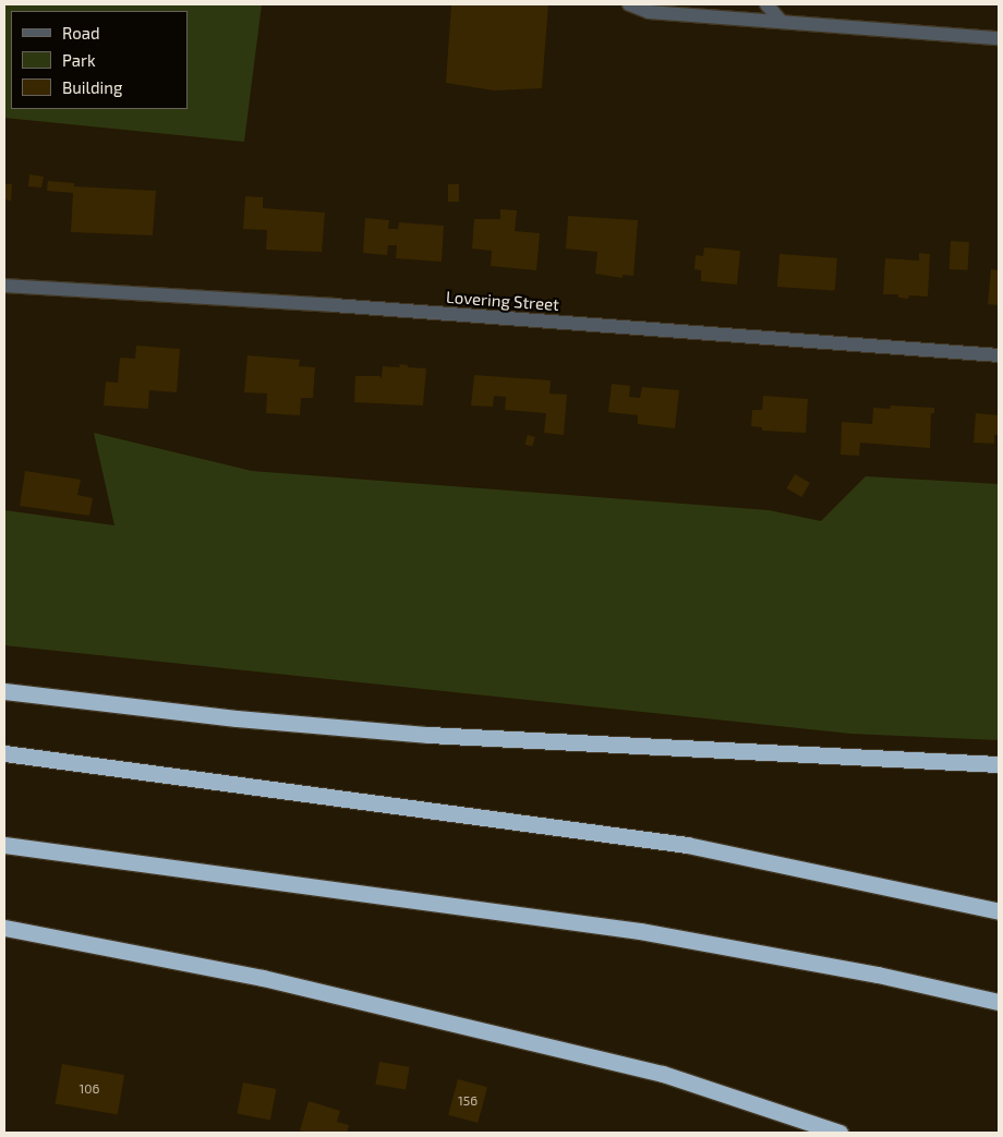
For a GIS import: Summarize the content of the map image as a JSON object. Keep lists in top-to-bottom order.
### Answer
{
  "streets": {
    "street": ["Lovering Street"]
  },
  "house_numbers": ["106", "156"],
  "legend": ["Road", "Park", "Building"]
}
